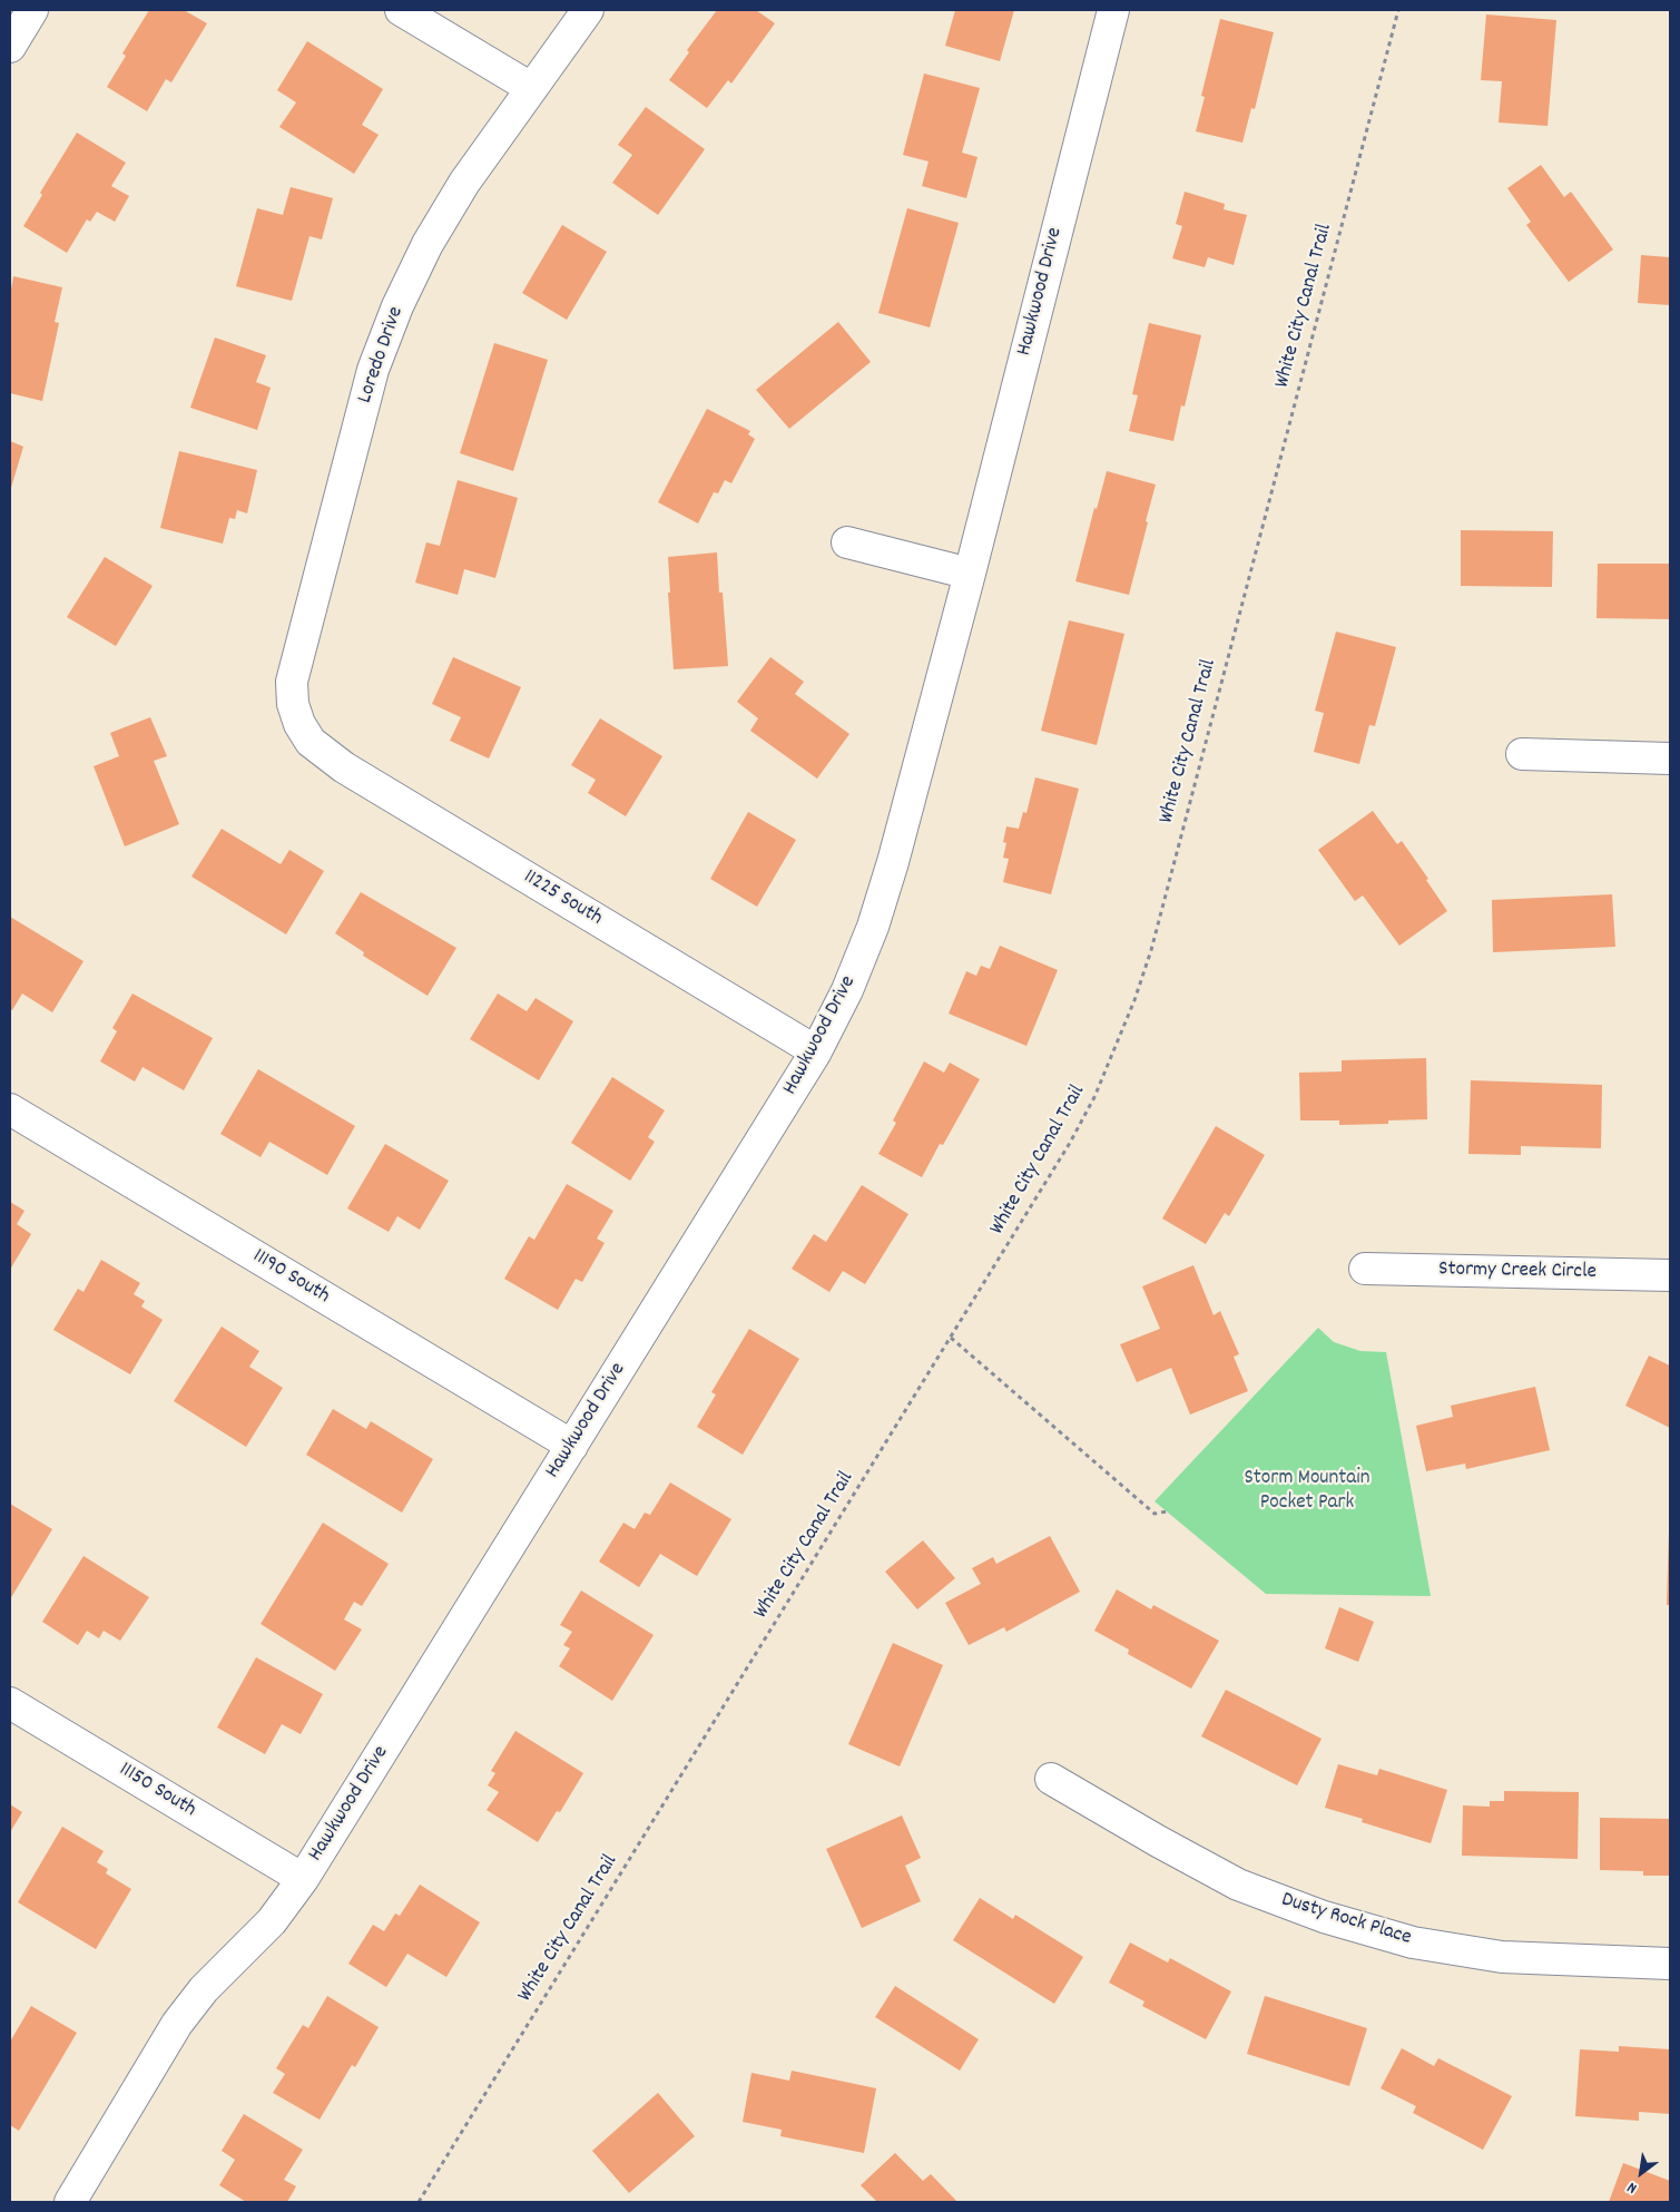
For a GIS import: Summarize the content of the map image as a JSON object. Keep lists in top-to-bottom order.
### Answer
{
  "streets": {
    "street": [
      "Hawkwood Drive",
      "Loredo Drive",
      "11225 South",
      "Stormy Creek Circle",
      "11190 South",
      "11150 South",
      "Dusty Rock Place"
    ],
    "path": ["White City Canal Trail"]
  },
  "crossings": [
    ["Hawkwood Drive", "11225 South"],
    ["Hawkwood Drive", "11190 South"],
    ["Hawkwood Drive", "11150 South"],
    ["Loredo Drive", "11225 South"]
  ],
  "parks": ["Storm Mountain Pocket Park"],
  "north": "bottom left"
}
